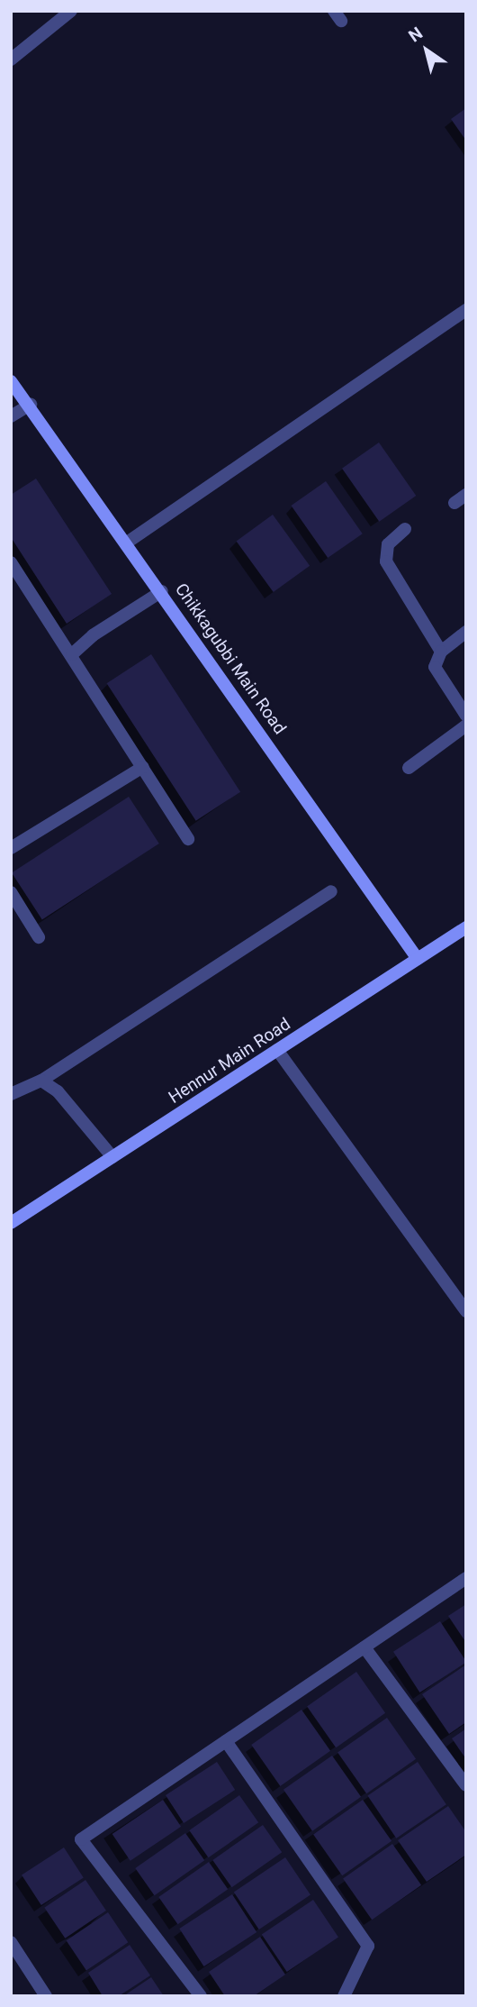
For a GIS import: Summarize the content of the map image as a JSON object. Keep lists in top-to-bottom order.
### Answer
{
  "streets": {
    "street": ["Chikkagubbi Main Road", "Hennur Main Road"]
  },
  "crossings": [
    ["Chikkagubbi Main Road", "Hennur Main Road"]
  ],
  "north": "top left"
}
